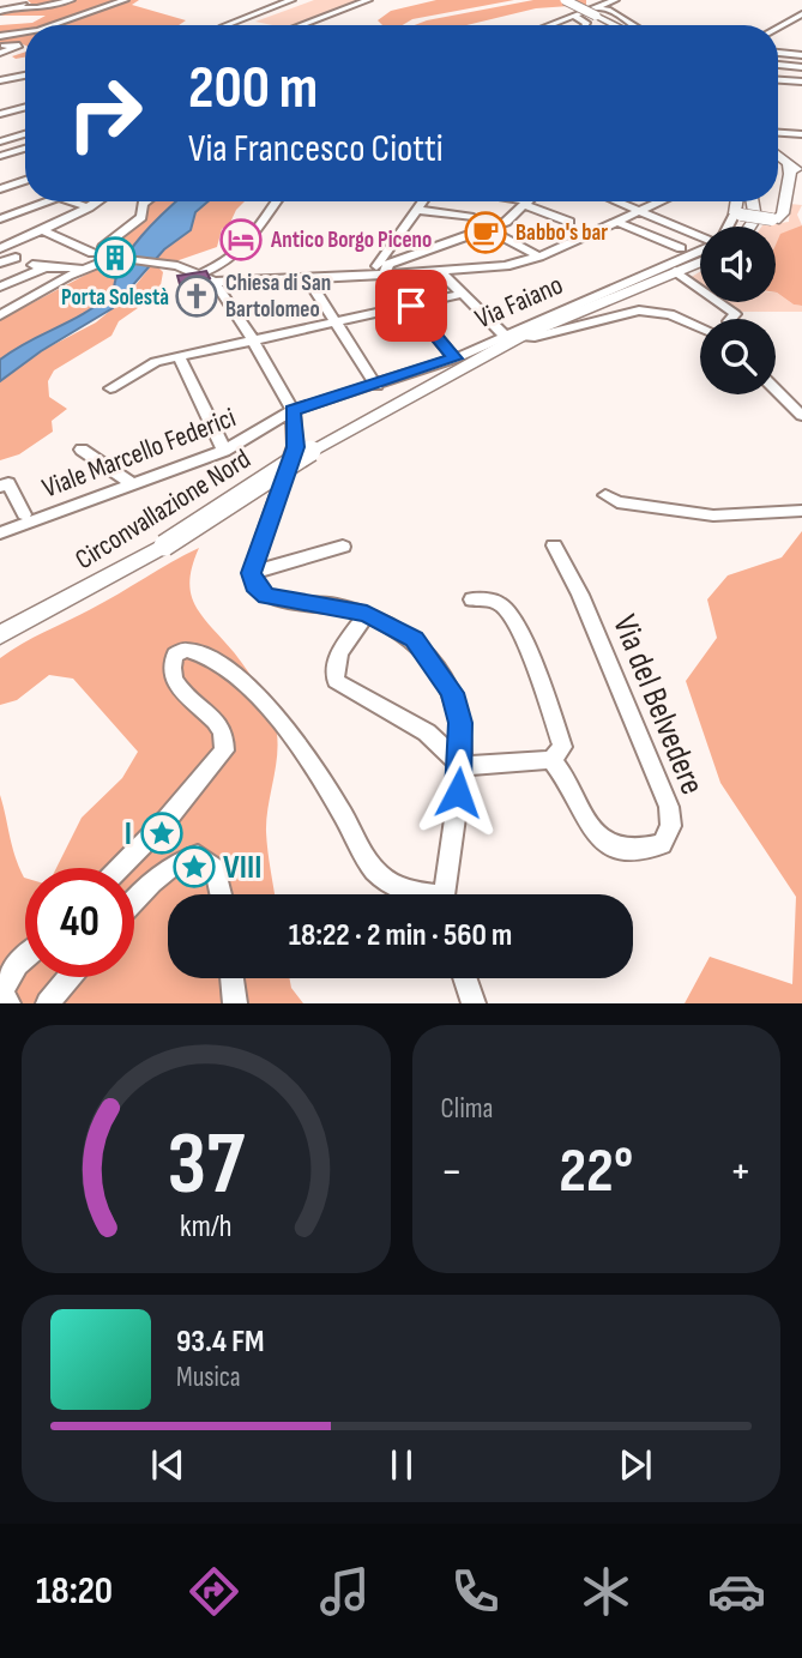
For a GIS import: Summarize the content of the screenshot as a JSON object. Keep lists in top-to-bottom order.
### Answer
{
  "streets": {
    "main road": ["Circonvallazione Nord"],
    "street": ["Via Faiano", "Viale Marcello Federici", "Via del Belvedere"]
  },
  "crossings": [
    ["Via Faiano", "Viale Marcello Federici"],
    ["Via Faiano", "Circonvallazione Nord"]
  ],
  "places": {
    "cafe": ["Babbo's bar"],
    "hotel": ["Antico Borgo Piceno"],
    "building": ["Porta Solestà"],
    "church": ["Chiesa di San Bartolomeo"],
    "place": ["I", "VIII"]
  },
  "page": {
    "turn": ["200 m", "Via Francesco Ciotti"],
    "limit": "40",
    "trip": "18:22 · 2 min · 560 m",
    "tile": "Clima",
    "heat": ["−", "22°", "+"],
    "song": ["93.4 FM", "Musica"],
    "tabs": "18:20",
    "gauge": ["37", "km/h"]
  }
}
